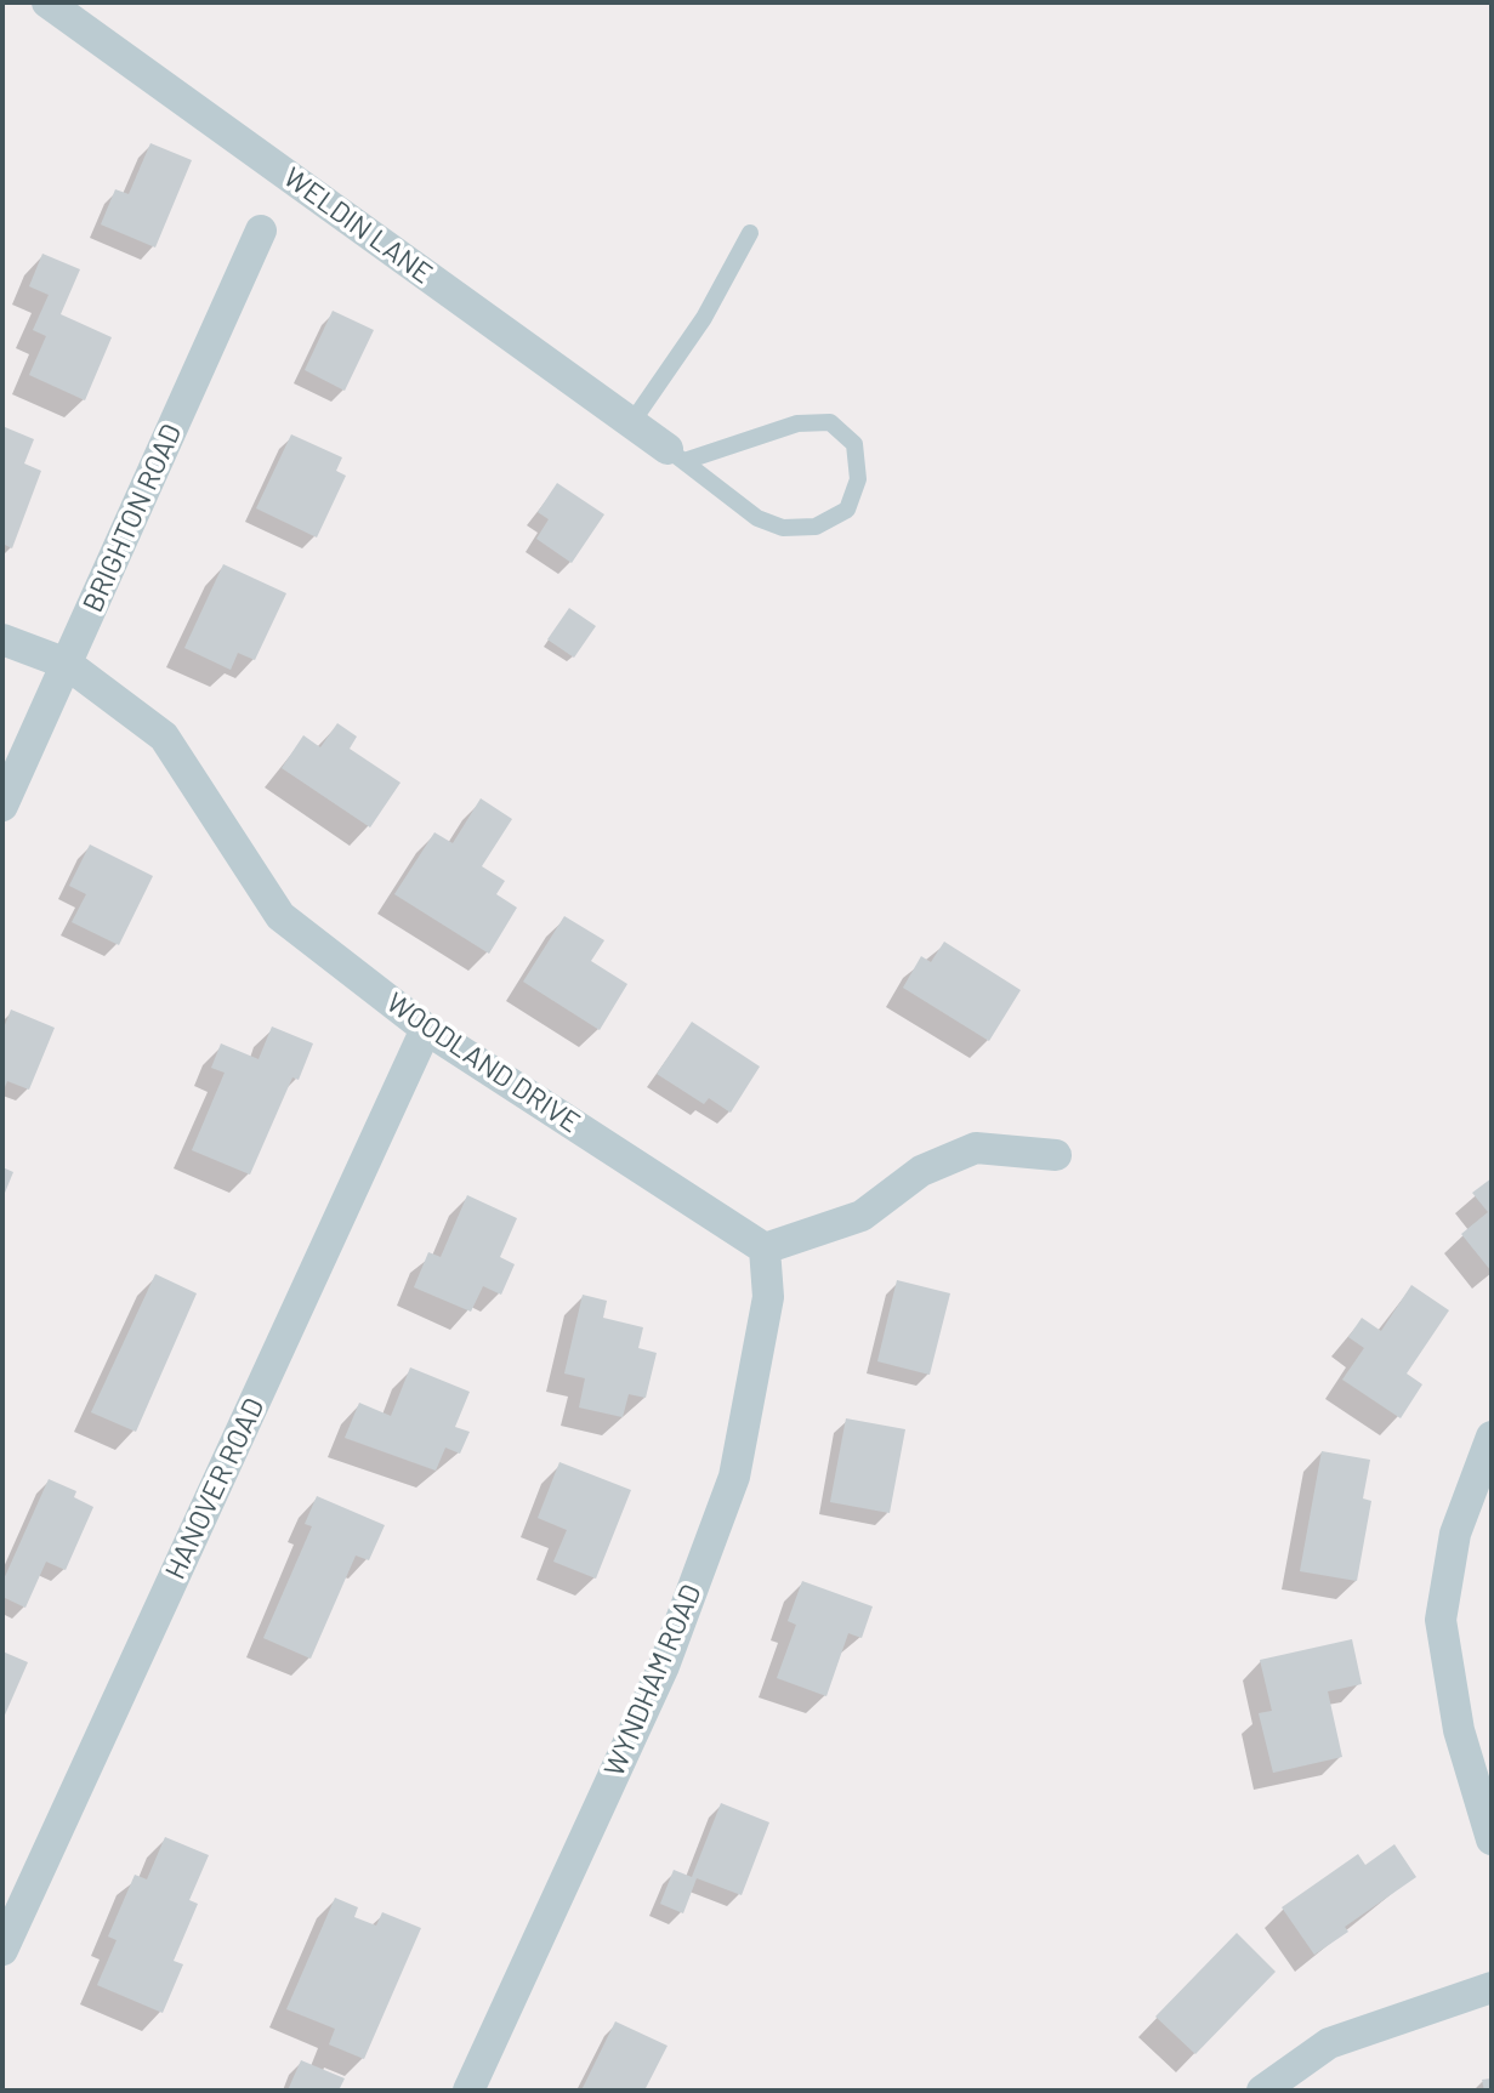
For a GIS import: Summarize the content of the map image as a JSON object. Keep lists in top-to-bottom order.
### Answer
{
  "streets": {
    "street": [
      "WELDIN LANE",
      "BRIGHTON ROAD",
      "WOODLAND DRIVE",
      "HANOVER ROAD",
      "WYNDHAM ROAD"
    ]
  },
  "crossings": [
    ["BRIGHTON ROAD", "WOODLAND DRIVE"],
    ["WOODLAND DRIVE", "HANOVER ROAD"],
    ["WOODLAND DRIVE", "WYNDHAM ROAD"]
  ]
}
